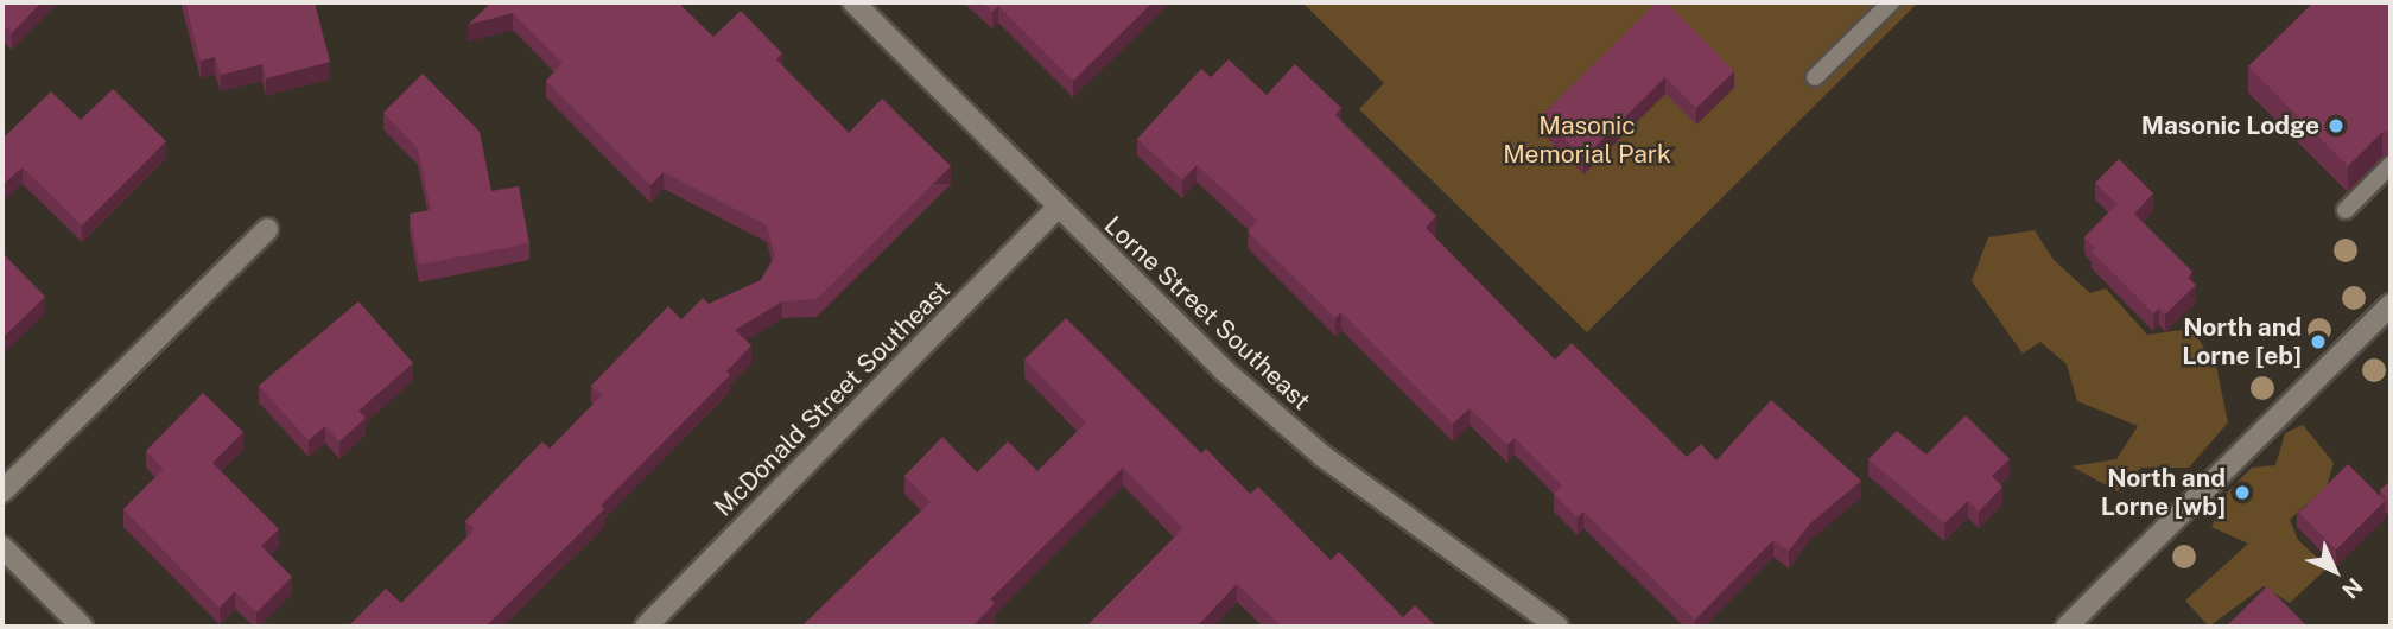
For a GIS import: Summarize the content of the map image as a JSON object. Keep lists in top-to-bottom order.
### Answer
{
  "streets": {
    "street": ["Lorne Street Southeast", "McDonald Street Southeast"]
  },
  "crossings": [
    ["Lorne Street Southeast", "McDonald Street Southeast"]
  ],
  "parks": ["Masonic Memorial Park"],
  "places": ["Masonic Lodge", "North and Lorne [eb]", "North and Lorne [wb]"],
  "north": "bottom right"
}
